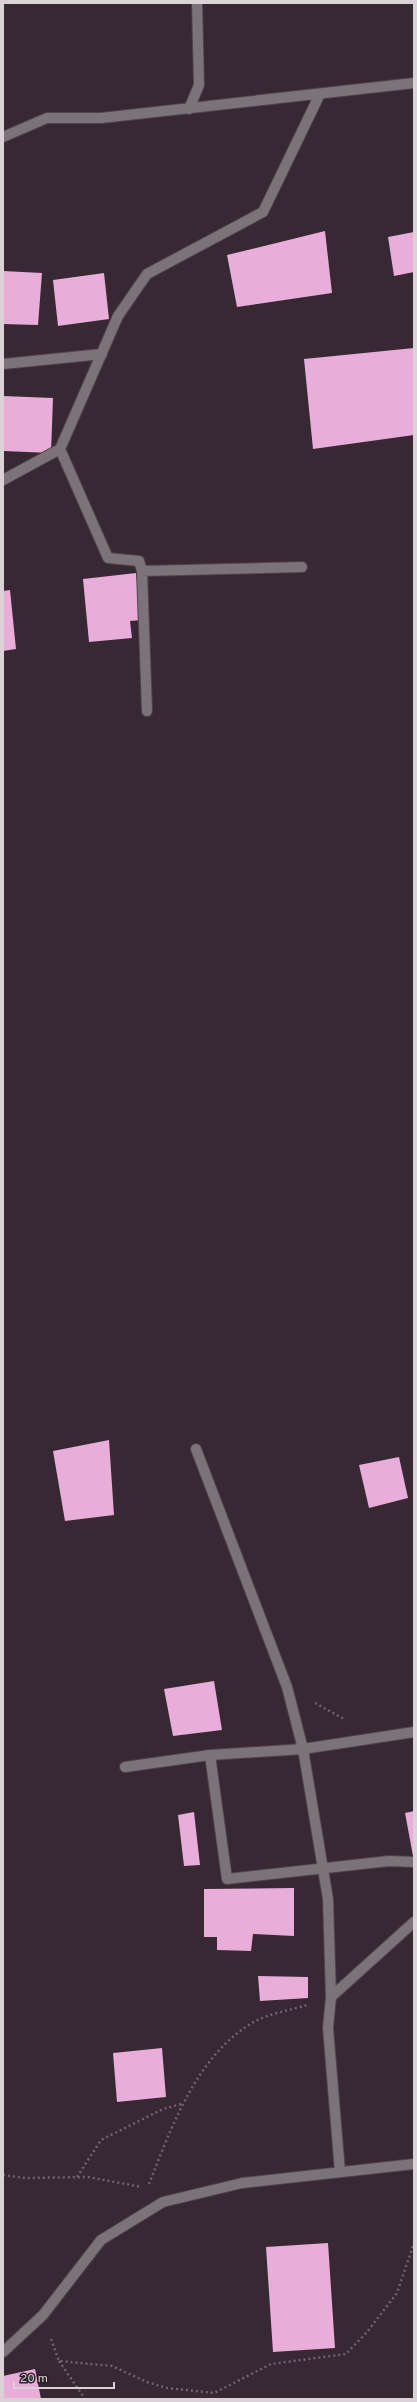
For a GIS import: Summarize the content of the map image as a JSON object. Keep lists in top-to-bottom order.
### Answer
{
  "scale_bar": "20 m"
}
